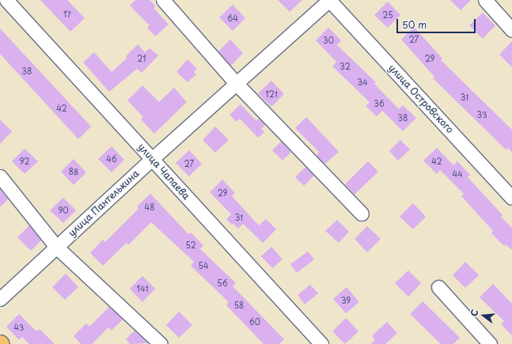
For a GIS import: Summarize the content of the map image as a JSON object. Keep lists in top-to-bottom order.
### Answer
{
  "streets": {
    "street": ["улица Островского", "улица Чапаева", "улица Пантелькина"]
  },
  "crossings": [
    ["улица Островского", "улица Пантелькина"],
    ["улица Чапаева", "улица Пантелькина"]
  ],
  "house_numbers": [
    "17",
    "25",
    "64",
    "27",
    "30",
    "21",
    "29",
    "32",
    "38",
    "34",
    "121",
    "31",
    "36",
    "42",
    "33",
    "38",
    "46",
    "92",
    "42",
    "27",
    "88",
    "44",
    "29",
    "48",
    "90",
    "31",
    "52",
    "54",
    "56",
    "141",
    "39",
    "58",
    "60",
    "43"
  ],
  "scale_bar": "50 m",
  "north": "left"
}
